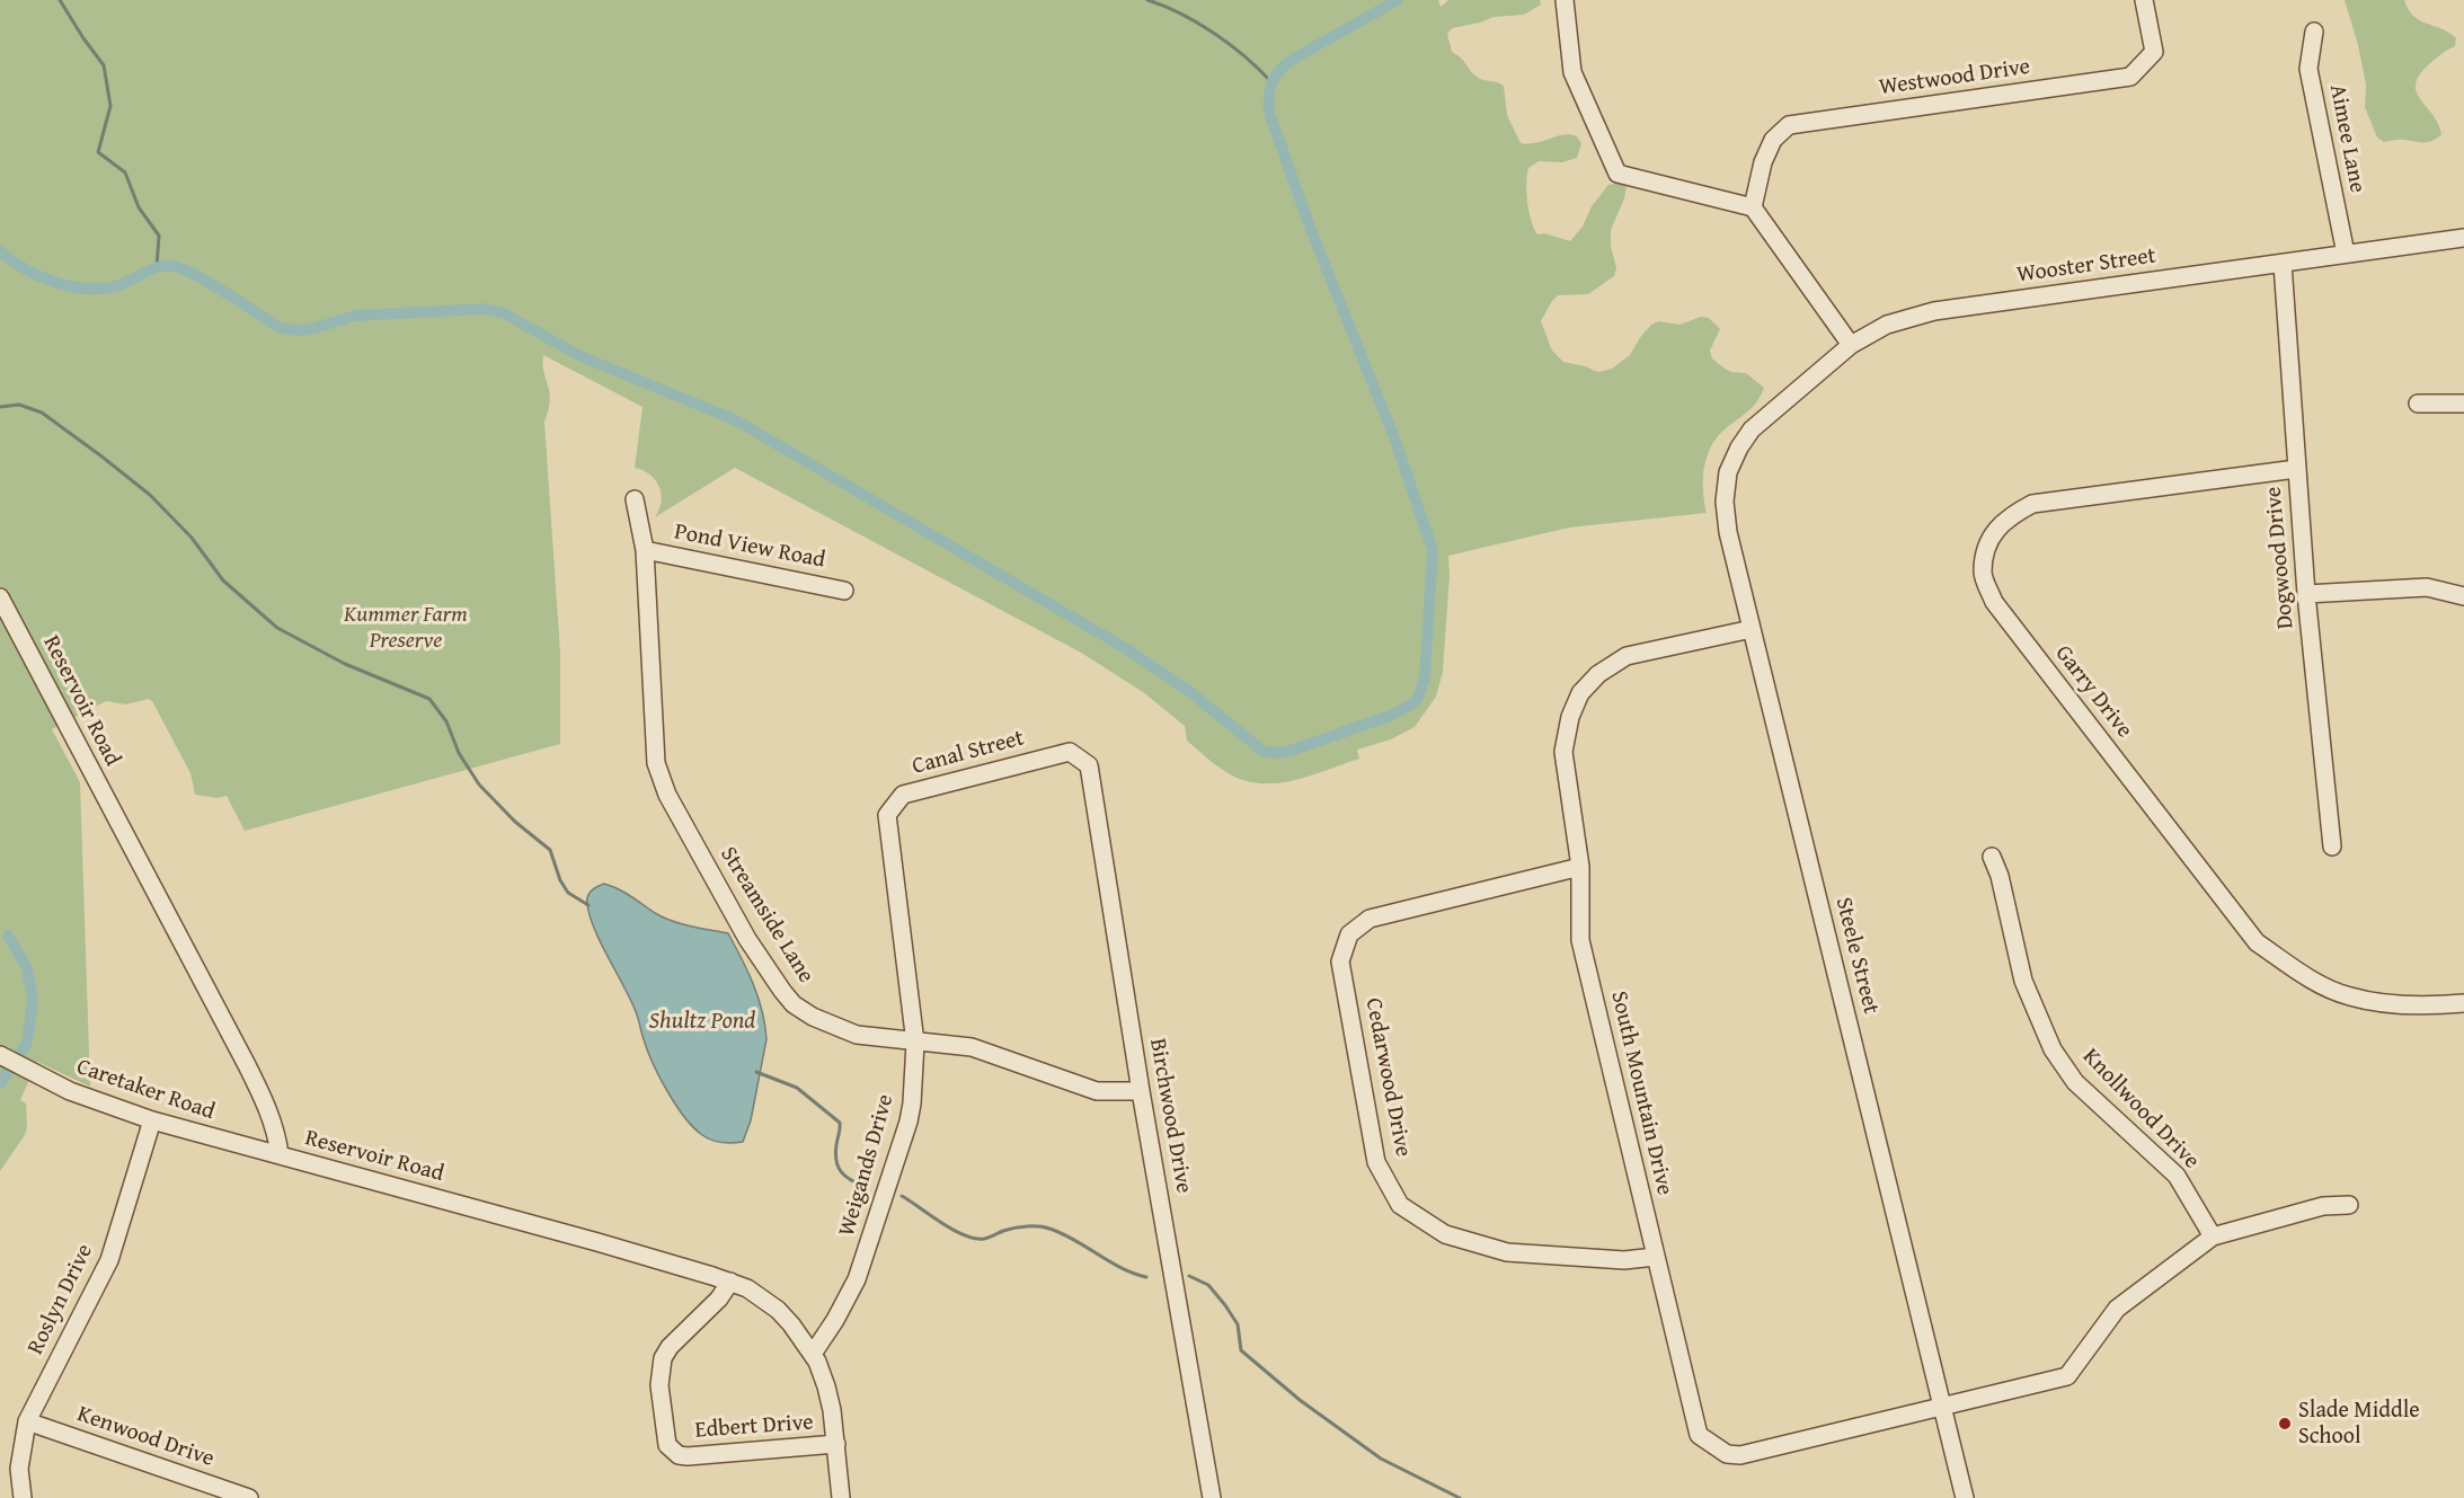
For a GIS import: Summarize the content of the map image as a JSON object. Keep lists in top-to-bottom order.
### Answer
{
  "streets": {
    "street": [
      "Westwood Drive",
      "Aimee Lane",
      "Wooster Street",
      "Pond View Road",
      "Dogwood Drive",
      "Garry Drive",
      "Reservoir Road",
      "Canal Street",
      "Streamside Lane",
      "Steele Street",
      "Cedarwood Drive",
      "Caretaker Road",
      "South Mountain Drive",
      "Knollwood Drive",
      "Birchwood Drive",
      "Weigands Drive",
      "Roslyn Drive",
      "Edbert Drive",
      "Kenwood Drive"
    ]
  },
  "crossings": [
    ["Aimee Lane", "Wooster Street"],
    ["Wooster Street", "Dogwood Drive"],
    ["Wooster Street", "Steele Street"],
    ["Pond View Road", "Streamside Lane"],
    ["Dogwood Drive", "Garry Drive"],
    ["Reservoir Road", "Caretaker Road"],
    ["Reservoir Road", "Weigands Drive"],
    ["Reservoir Road", "Edbert Drive"],
    ["Canal Street", "Birchwood Drive"],
    ["Canal Street", "Weigands Drive"],
    ["Streamside Lane", "Birchwood Drive"],
    ["Streamside Lane", "Weigands Drive"],
    ["Steele Street", "South Mountain Drive"],
    ["Cedarwood Drive", "South Mountain Drive"],
    ["Caretaker Road", "Roslyn Drive"],
    ["South Mountain Drive", "Knollwood Drive"],
    ["Roslyn Drive", "Kenwood Drive"]
  ],
  "water": ["Shultz Pond"],
  "parks": ["Kummer Farm Preserve"],
  "places": ["Slade Middle School"]
}
